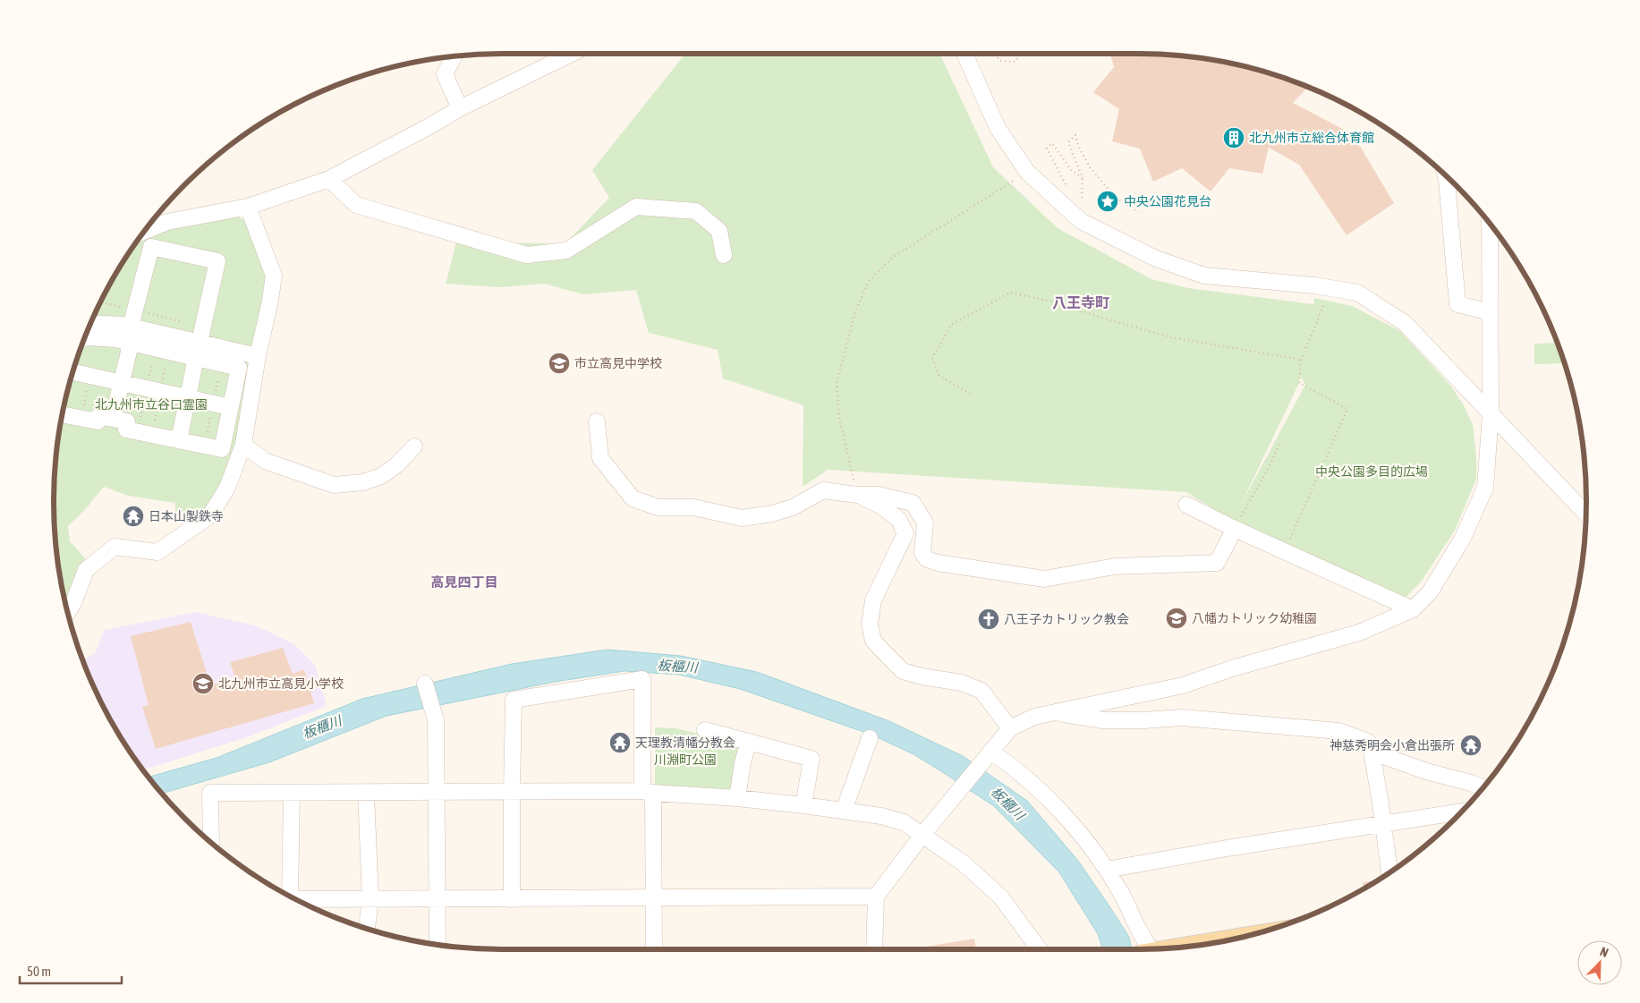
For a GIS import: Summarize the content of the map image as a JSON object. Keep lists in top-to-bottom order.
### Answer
{
  "districts": ["八王寺町", "高見四丁目"],
  "water": ["板櫃川"],
  "parks": ["北九州市立谷口霊園", "中央公園多目的広場", "川淵町公園"],
  "places": {
    "building": ["北九州市立総合体育館"],
    "place": ["中央公園花見台"],
    "school or university": ["市立高見中学校", "八幡カトリック幼稚園", "北九州市立高見小学校"],
    "temple": ["日本山製鉄寺", "天理教清幡分教会", "神慈秀明会小倉出張所"],
    "church": ["八王子カトリック教会"]
  },
  "scale_bar": "50 m",
  "north": "top right"
}
